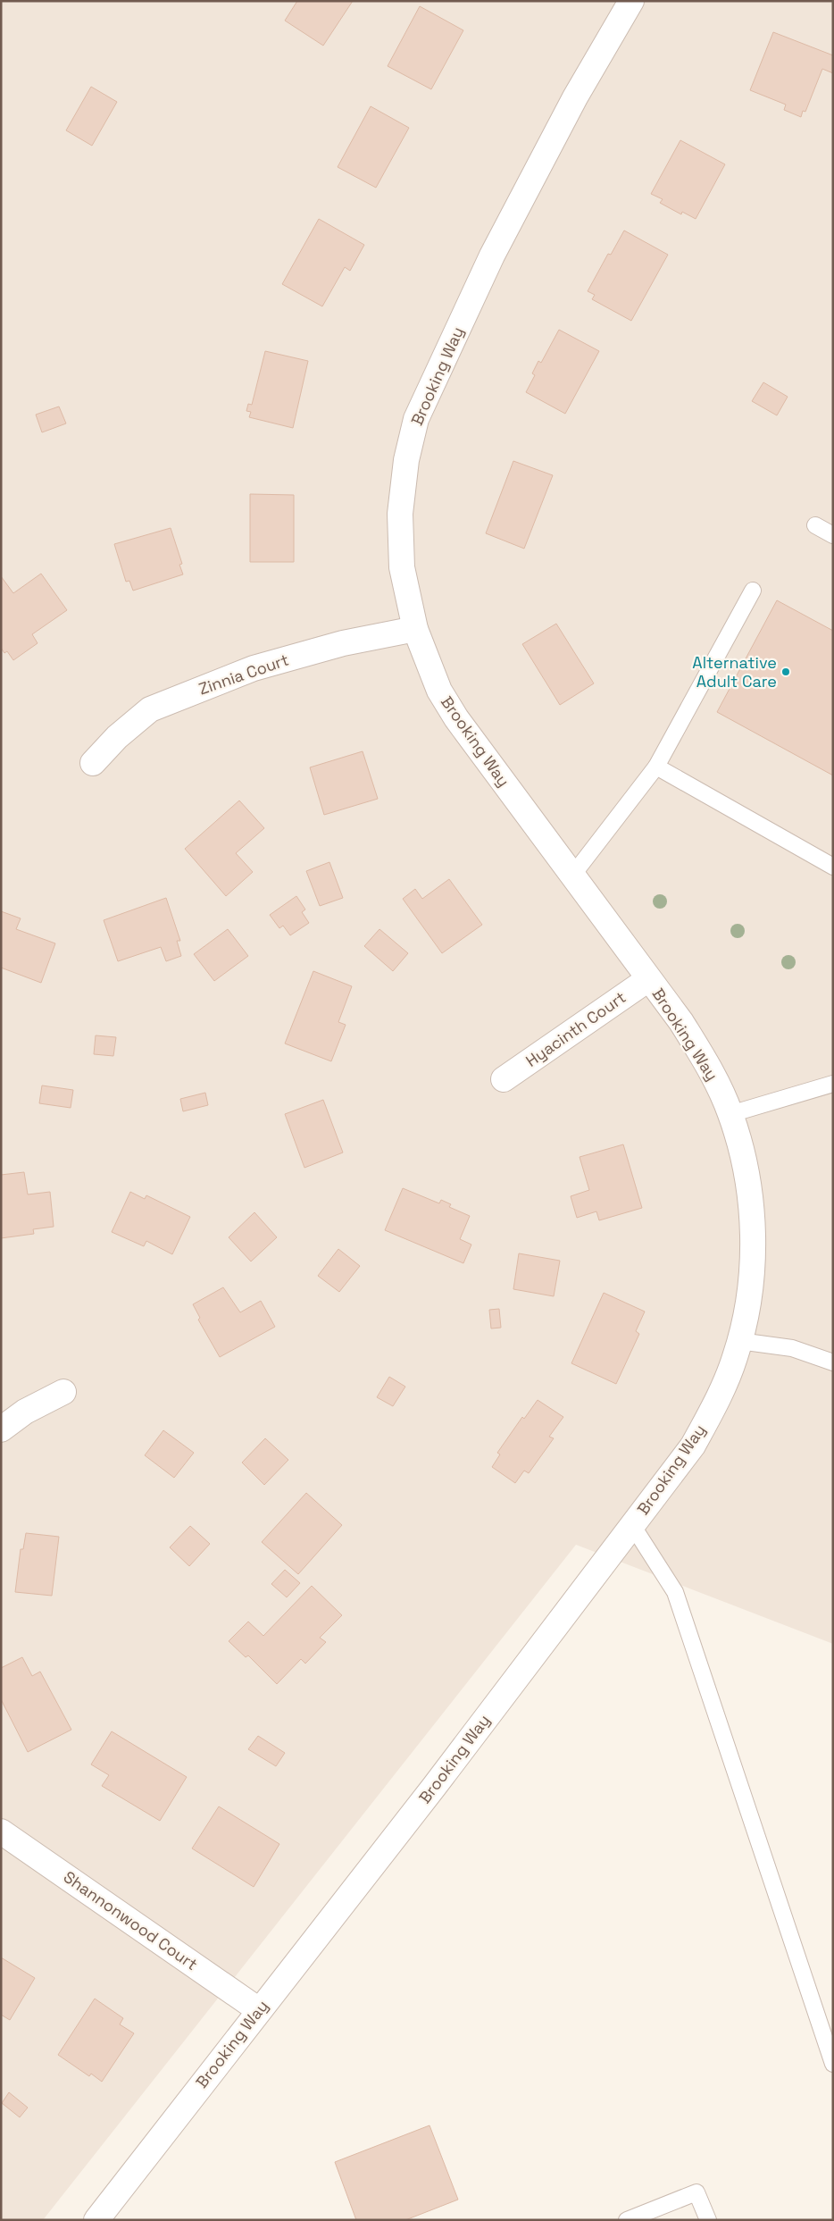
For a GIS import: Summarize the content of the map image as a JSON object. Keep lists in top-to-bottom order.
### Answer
{
  "streets": {
    "street": [
      "Brooking Way",
      "Zinnia Court",
      "Hyacinth Court",
      "Shannonwood Court"
    ]
  },
  "crossings": [
    ["Brooking Way", "Zinnia Court"],
    ["Brooking Way", "Hyacinth Court"],
    ["Brooking Way", "Shannonwood Court"]
  ],
  "places": ["Alternative Adult Care"]
}
